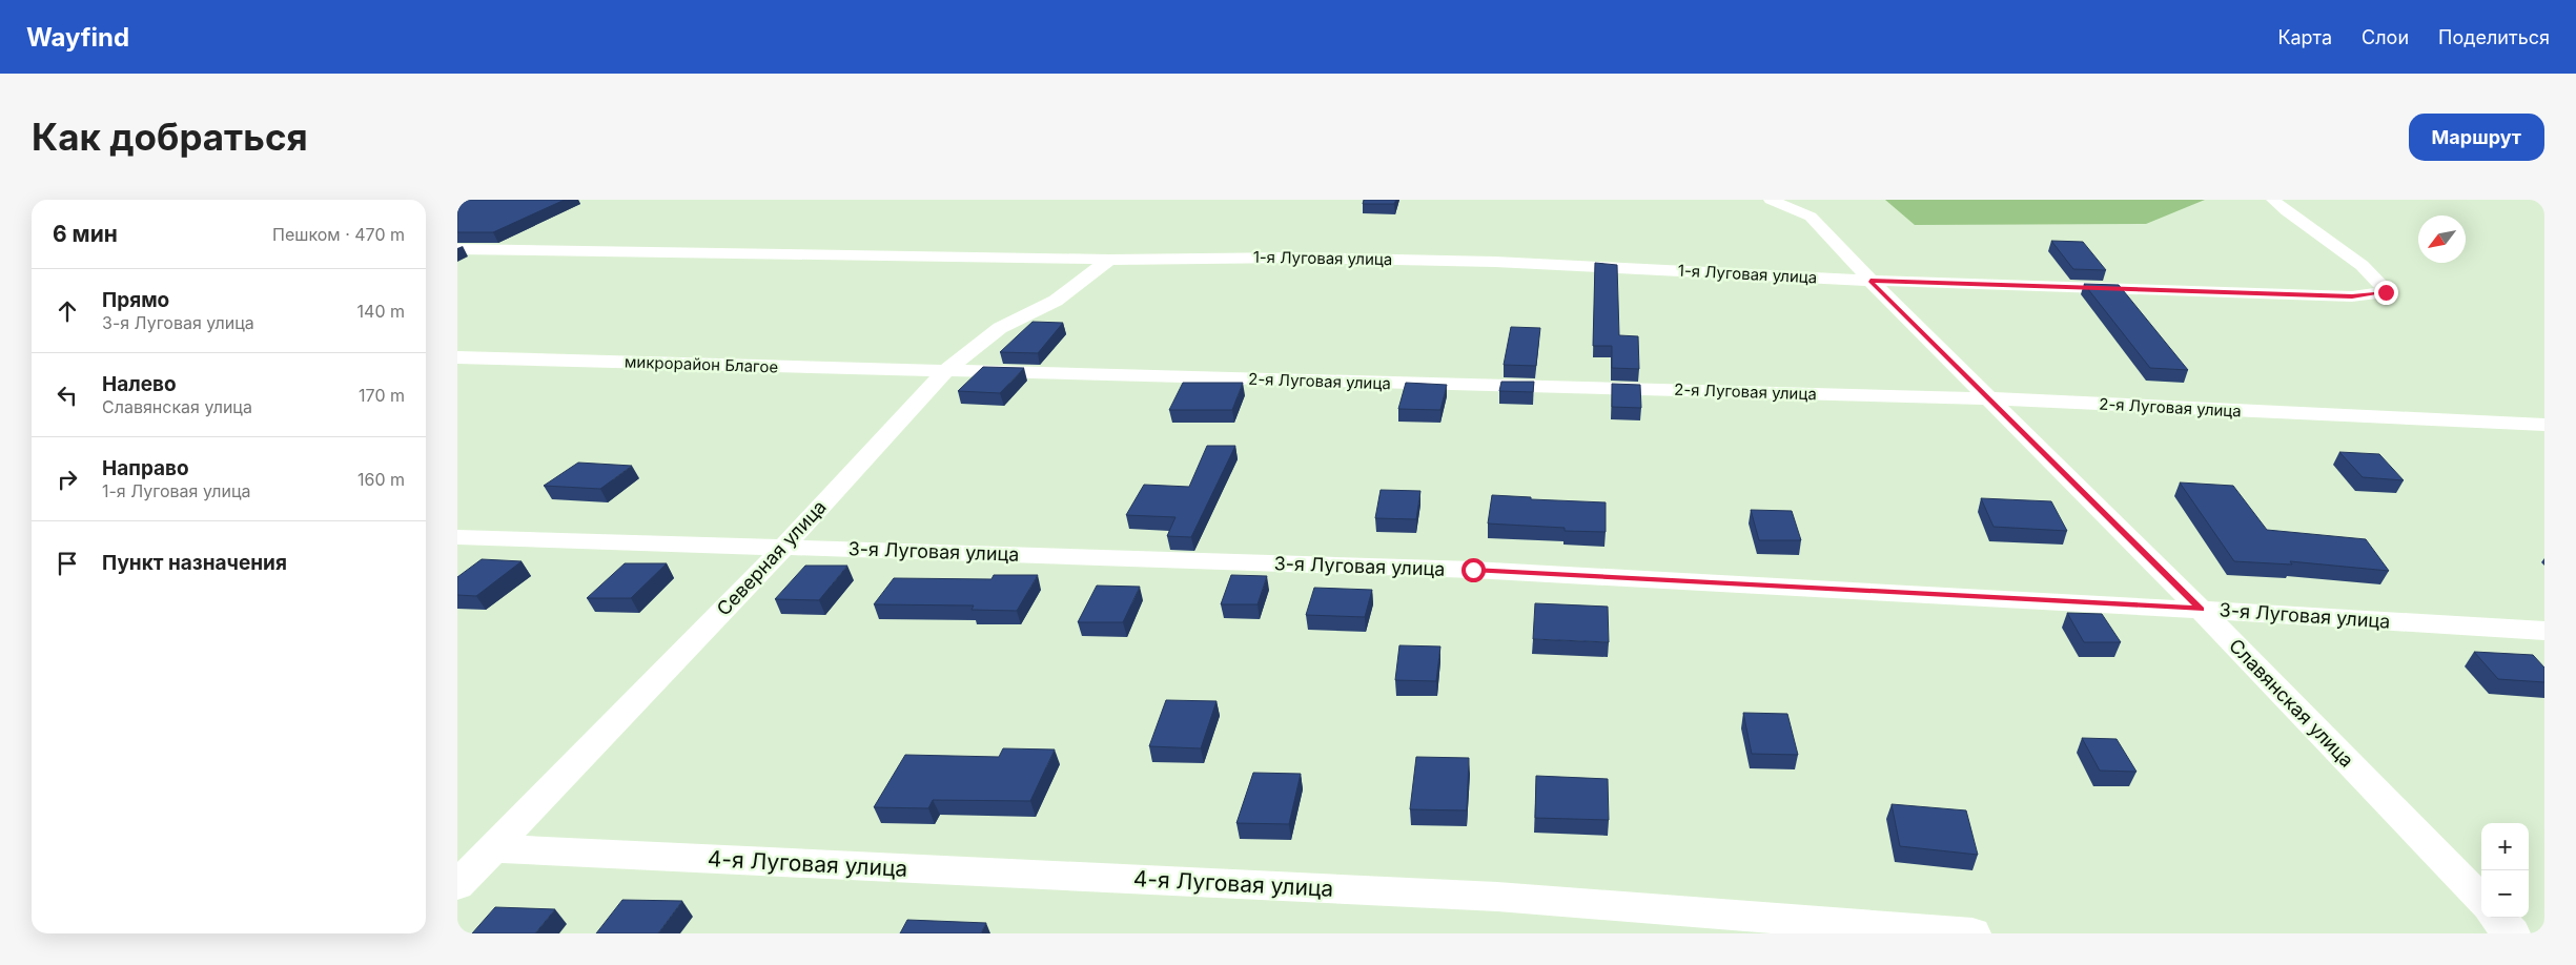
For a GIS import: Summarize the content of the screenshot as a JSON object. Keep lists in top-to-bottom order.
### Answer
{
  "streets": {
    "street": [
      "1-я Луговая улица",
      "микрорайон Благое",
      "2-я Луговая улица",
      "3-я Луговая улица",
      "Северная улица",
      "Славянская улица",
      "4-я Луговая улица"
    ]
  },
  "crossings": [
    ["1-я Луговая улица", "Северная улица"],
    ["1-я Луговая улица", "Славянская улица"],
    ["микрорайон Благое", "2-я Луговая улица"],
    ["микрорайон Благое", "Северная улица"],
    ["2-я Луговая улица", "Северная улица"],
    ["2-я Луговая улица", "Славянская улица"],
    ["3-я Луговая улица", "Северная улица"],
    ["3-я Луговая улица", "Славянская улица"],
    ["Северная улица", "4-я Луговая улица"]
  ],
  "north": "bottom left",
  "page": {
    "header": "Wayfind",
    "nav": ["Карта", "Слои", "Поделиться"],
    "buttons": "Маршрут",
    "title": "Как добраться",
    "heading": ["6 мин", "Пешком · 470 m"],
    "list": [
      ["Прямо", "3-я Луговая улица", "140 m"],
      ["Налево", "Славянская улица", "170 m"],
      ["Направо", "1-я Луговая улица", "160 m"],
      "Пункт назначения"
    ],
    "map_buttons": ["+", "−"]
  }
}
